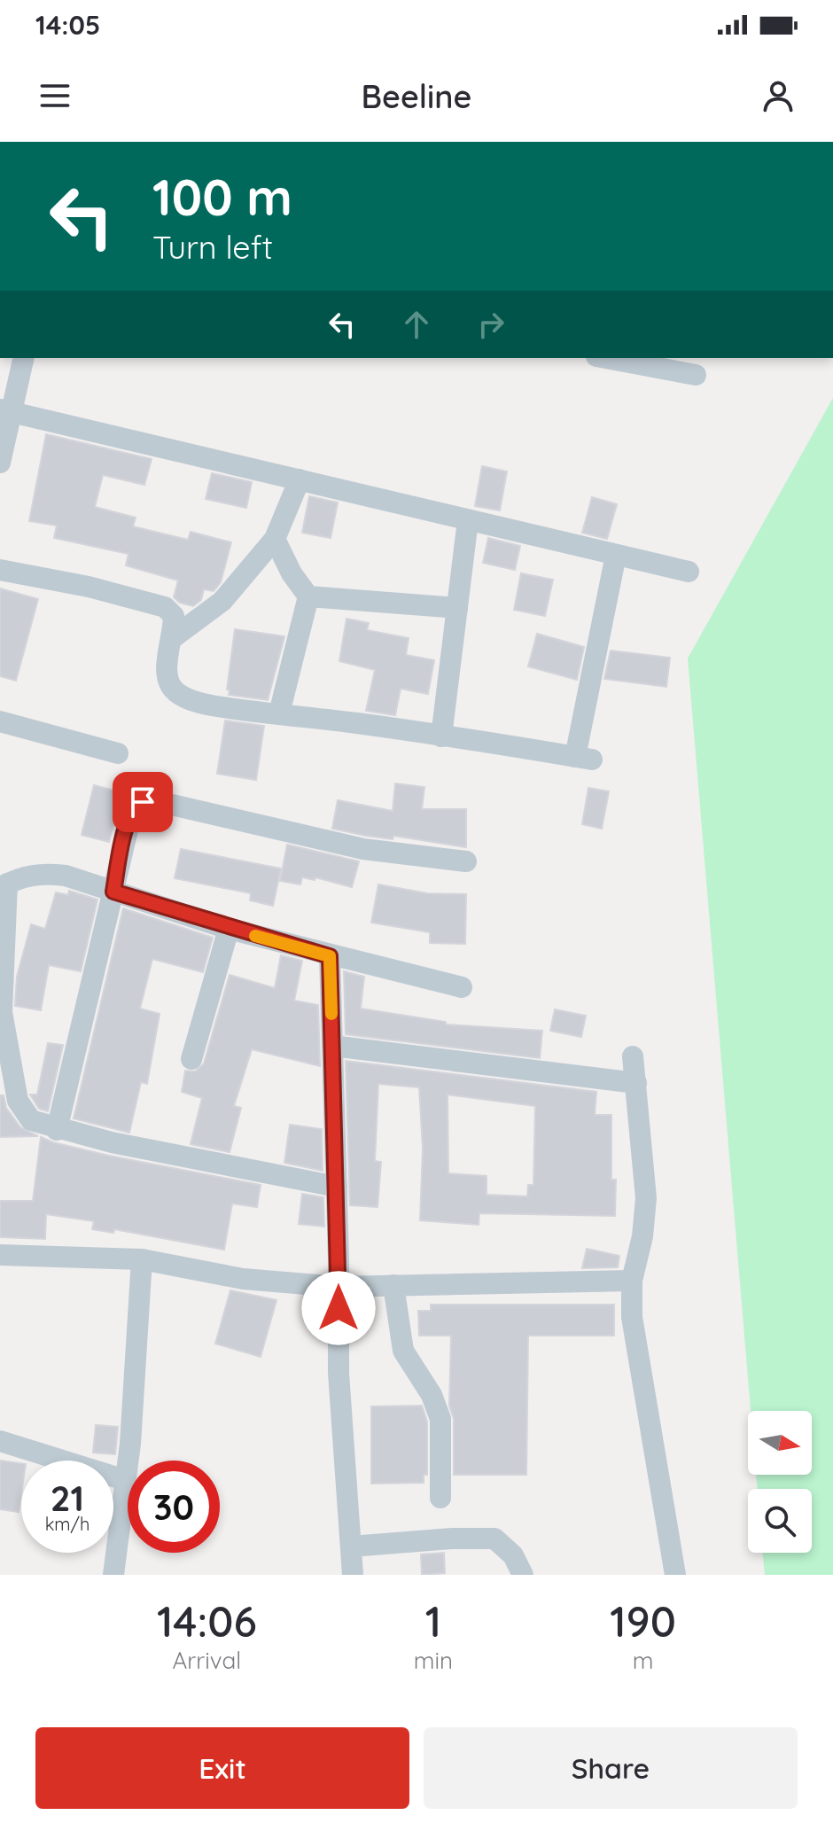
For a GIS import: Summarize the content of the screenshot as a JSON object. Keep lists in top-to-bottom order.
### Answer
{
  "north": "right",
  "page": {
    "status": "14:05",
    "header": "Beeline",
    "turn": ["100 m", "Turn left"],
    "speed": "21 km/h",
    "limit": "30",
    "eta": [
      "14:06",
      "Arrival",
      "1",
      "min",
      "190",
      "m"
    ],
    "buttons": ["Exit", "Share"]
  }
}
